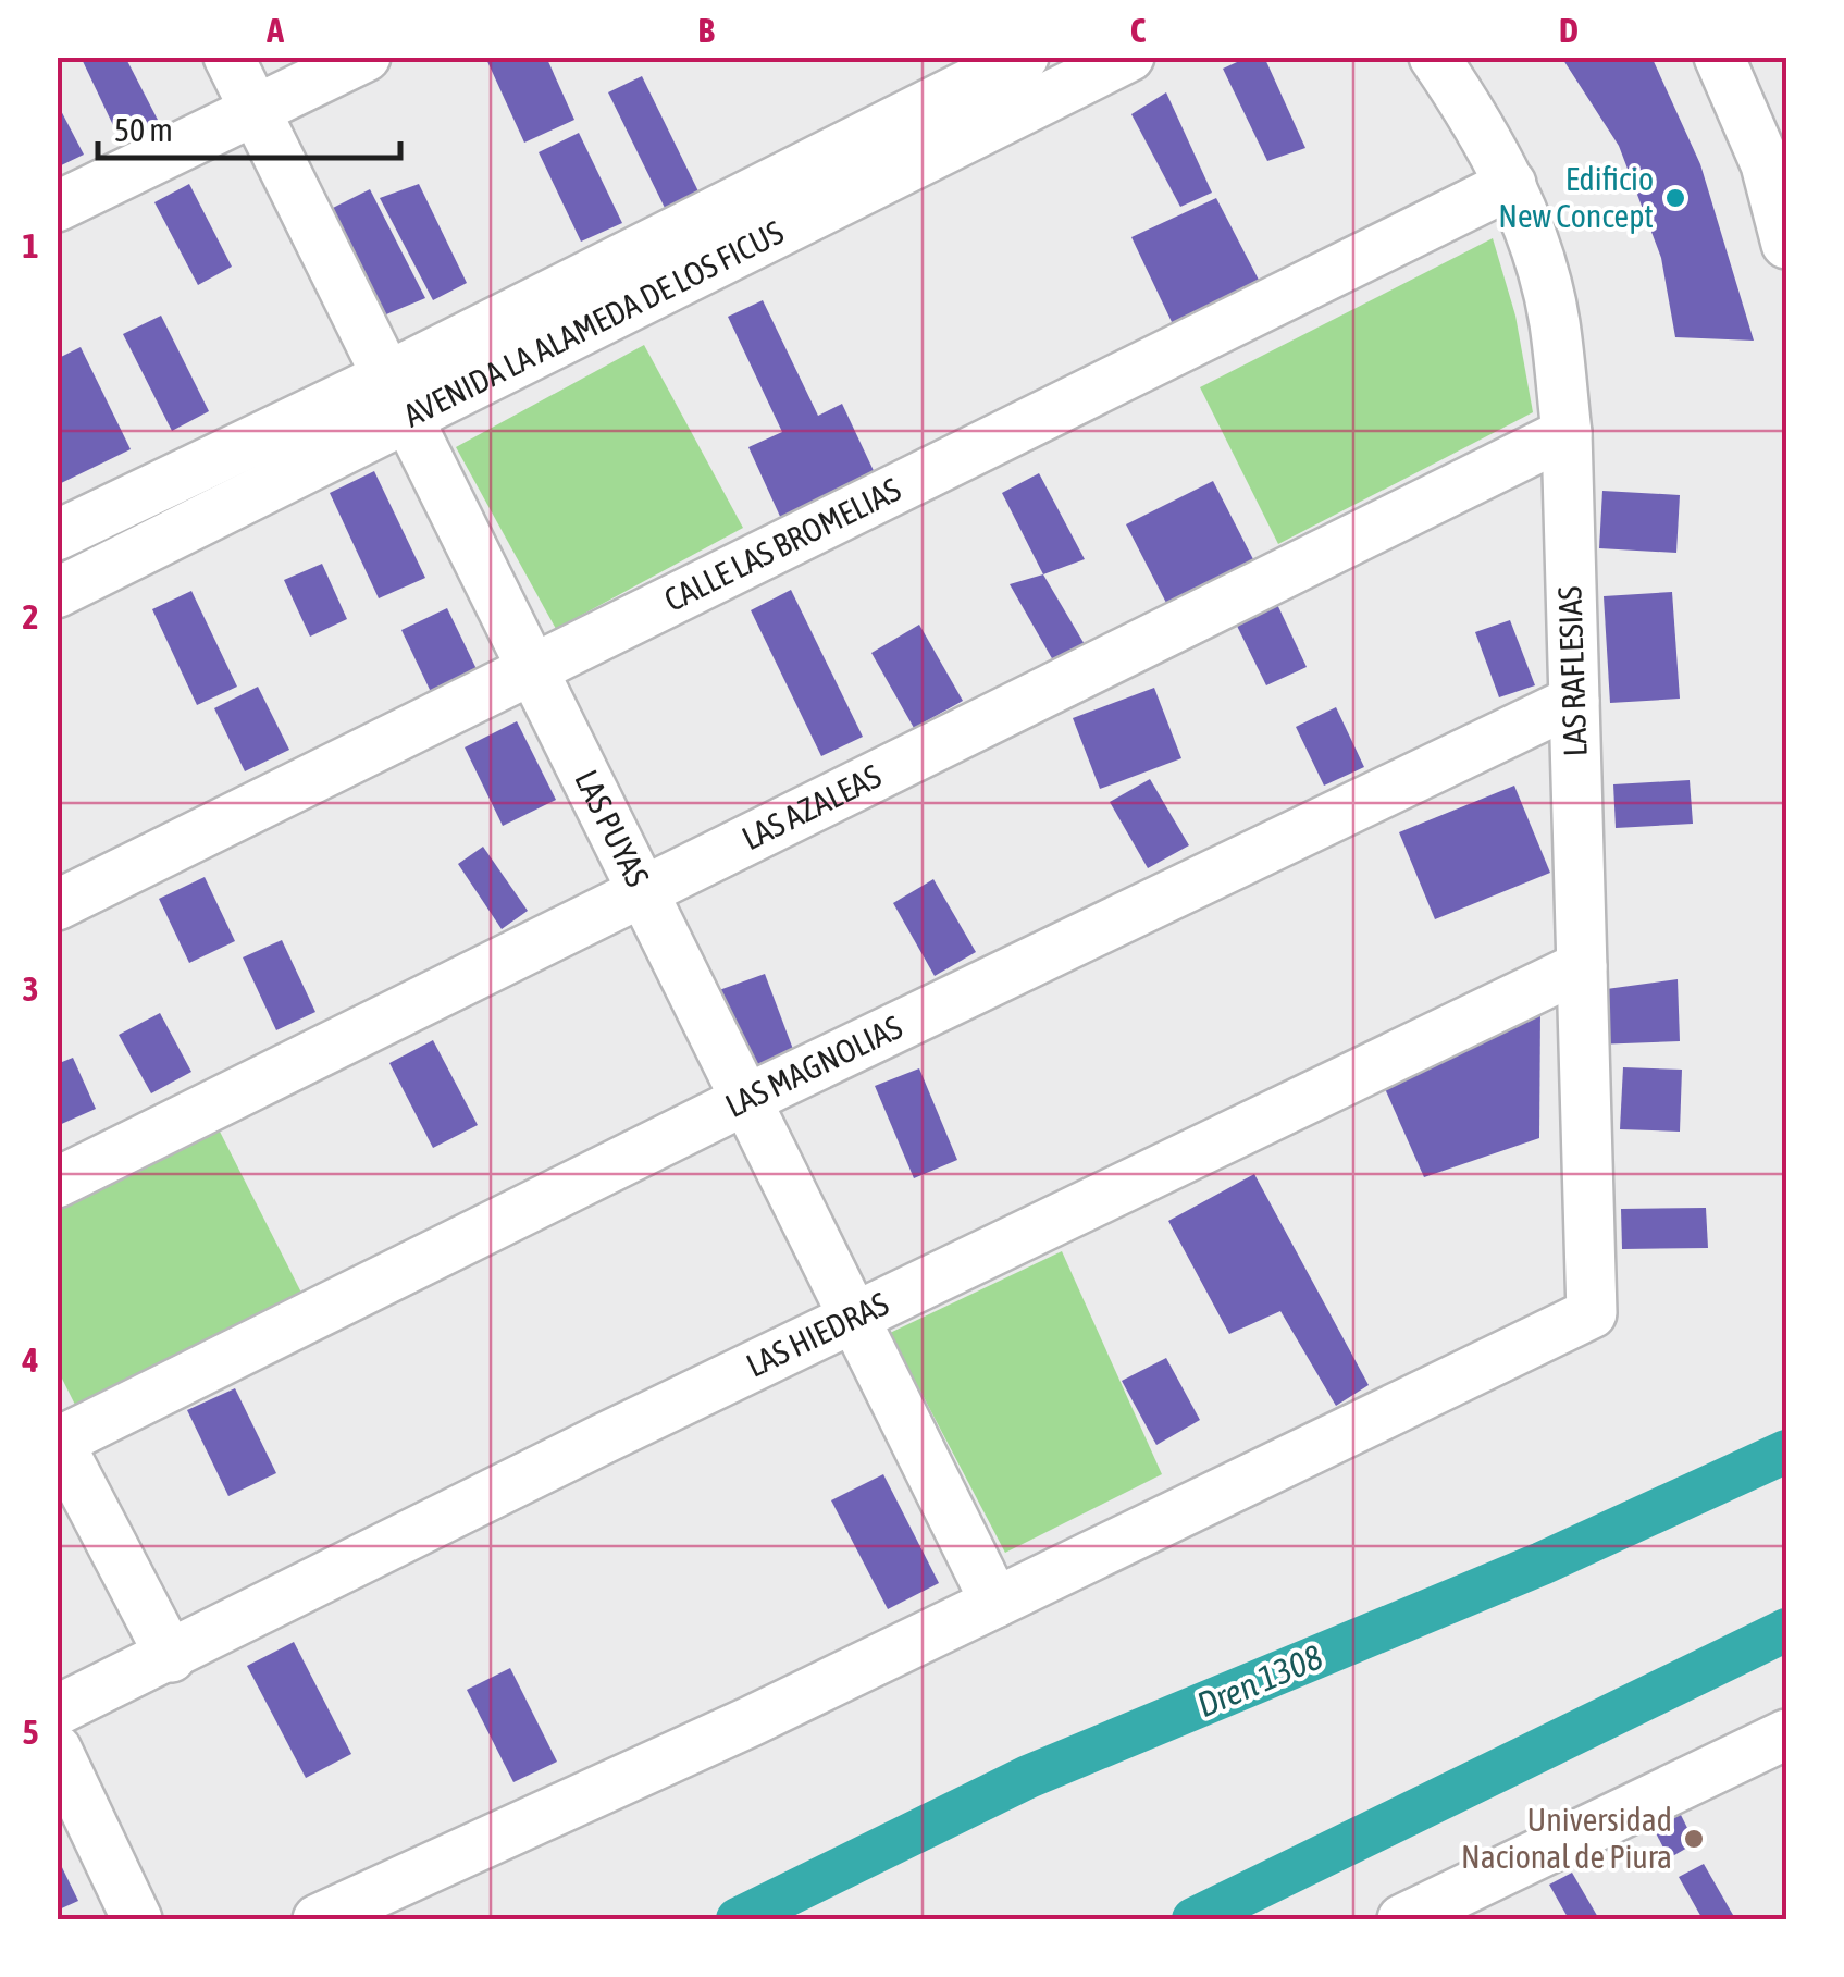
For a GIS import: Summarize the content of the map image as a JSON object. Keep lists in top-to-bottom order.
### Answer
{
  "streets": {
    "street": [
      "AVENIDA LA ALAMEDA DE LOS FICUS",
      "CALLE LAS BROMELIAS",
      "LAS RAFLESIAS",
      "LAS AZALEAS",
      "LAS PUYAS",
      "LAS MAGNOLIAS",
      "LAS HIEDRAS"
    ]
  },
  "crossings": [
    ["AVENIDA LA ALAMEDA DE LOS FICUS", "LAS PUYAS"],
    ["CALLE LAS BROMELIAS", "LAS RAFLESIAS"],
    ["CALLE LAS BROMELIAS", "LAS PUYAS"],
    ["LAS RAFLESIAS", "LAS AZALEAS"],
    ["LAS RAFLESIAS", "LAS PUYAS"],
    ["LAS RAFLESIAS", "LAS MAGNOLIAS"],
    ["LAS RAFLESIAS", "LAS HIEDRAS"],
    ["LAS AZALEAS", "LAS PUYAS"],
    ["LAS PUYAS", "LAS MAGNOLIAS"],
    ["LAS PUYAS", "LAS HIEDRAS"]
  ],
  "water": ["Dren 1308"],
  "places": ["Edificio New Concept", "Universidad Nacional de Piura"],
  "scale_bar": "50 m",
  "grid": {
    "columns": [
      "A",
      "B",
      "C",
      "D"
    ],
    "rows": [
      "1",
      "2",
      "3",
      "4",
      "5"
    ]
  }
}
